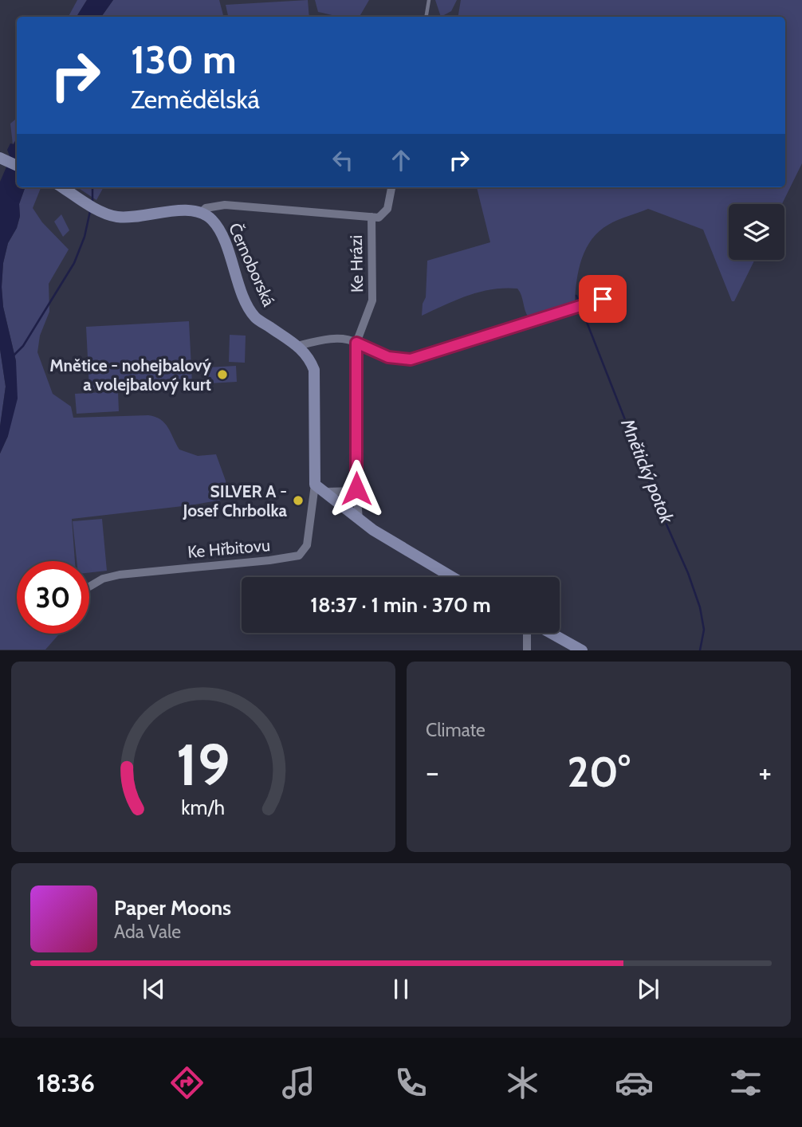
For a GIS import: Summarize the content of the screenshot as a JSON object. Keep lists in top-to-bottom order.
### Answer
{
  "streets": {
    "street": ["Ke Hrázi", "Černoborská", "Ke Hřbitovu"]
  },
  "crossings": [
    ["Černoborská", "Ke Hřbitovu"]
  ],
  "water": ["Mnětický potok"],
  "places": ["Mnětice - nohejbalový a volejbalový kurt", "SILVER A - Josef Chrbolka"],
  "page": {
    "turn": ["130 m", "Zemědělská"],
    "limit": "30",
    "trip": "18:37 · 1 min · 370 m",
    "tile": "Climate",
    "heat": ["−", "20°", "+"],
    "song": ["Paper Moons", "Ada Vale"],
    "tabs": "18:36",
    "gauge": ["19", "km/h"]
  }
}
